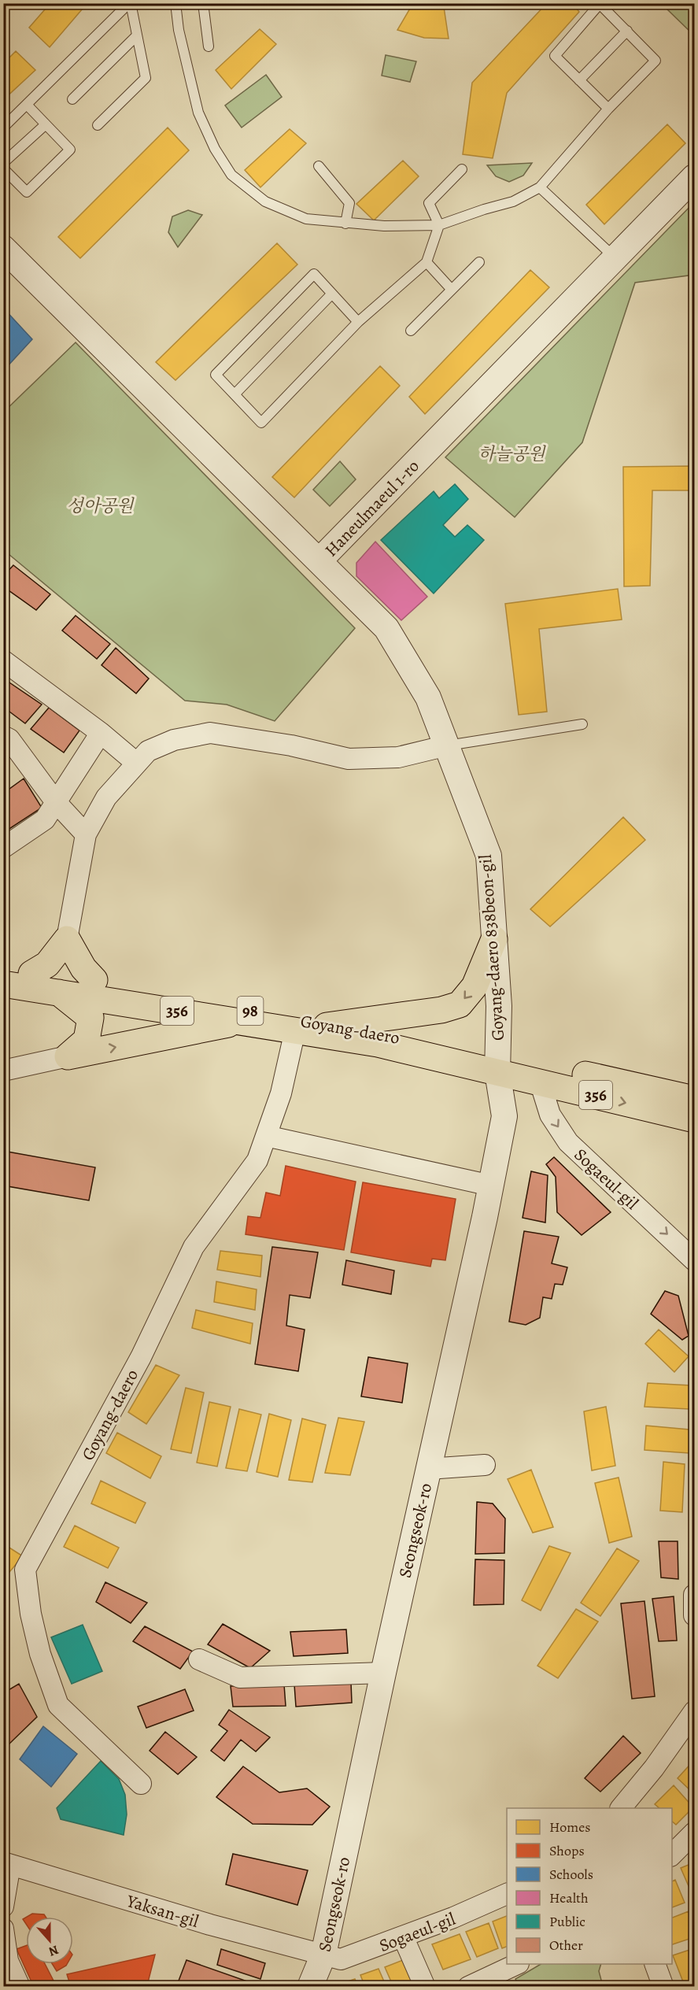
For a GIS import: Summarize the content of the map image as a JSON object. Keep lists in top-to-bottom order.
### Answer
{
  "streets": {
    "main road": ["356", "98", "Goyang-daero"],
    "street": [
      "Haneulmaeul 1-ro",
      "Goyang-daero 838beon-gil",
      "Sogaeul-gil",
      "Seongseok-ro",
      "Yaksan-gil"
    ]
  },
  "crossings": [
    ["Haneulmaeul 1-ro", "Goyang-daero 838beon-gil"],
    ["Goyang-daero 838beon-gil", "Goyang-daero"],
    ["Goyang-daero 838beon-gil", "Seongseok-ro"],
    ["Goyang-daero", "Sogaeul-gil"],
    ["Goyang-daero", "Seongseok-ro"],
    ["Sogaeul-gil", "Seongseok-ro"],
    ["Sogaeul-gil", "Yaksan-gil"],
    ["Seongseok-ro", "Yaksan-gil"]
  ],
  "one_way": ["Sogaeul-gil"],
  "parks": ["하늘공원", "성아공원"],
  "legend": [
    "Homes",
    "Shops",
    "Schools",
    "Health",
    "Public",
    "Other"
  ],
  "north": "bottom"
}
